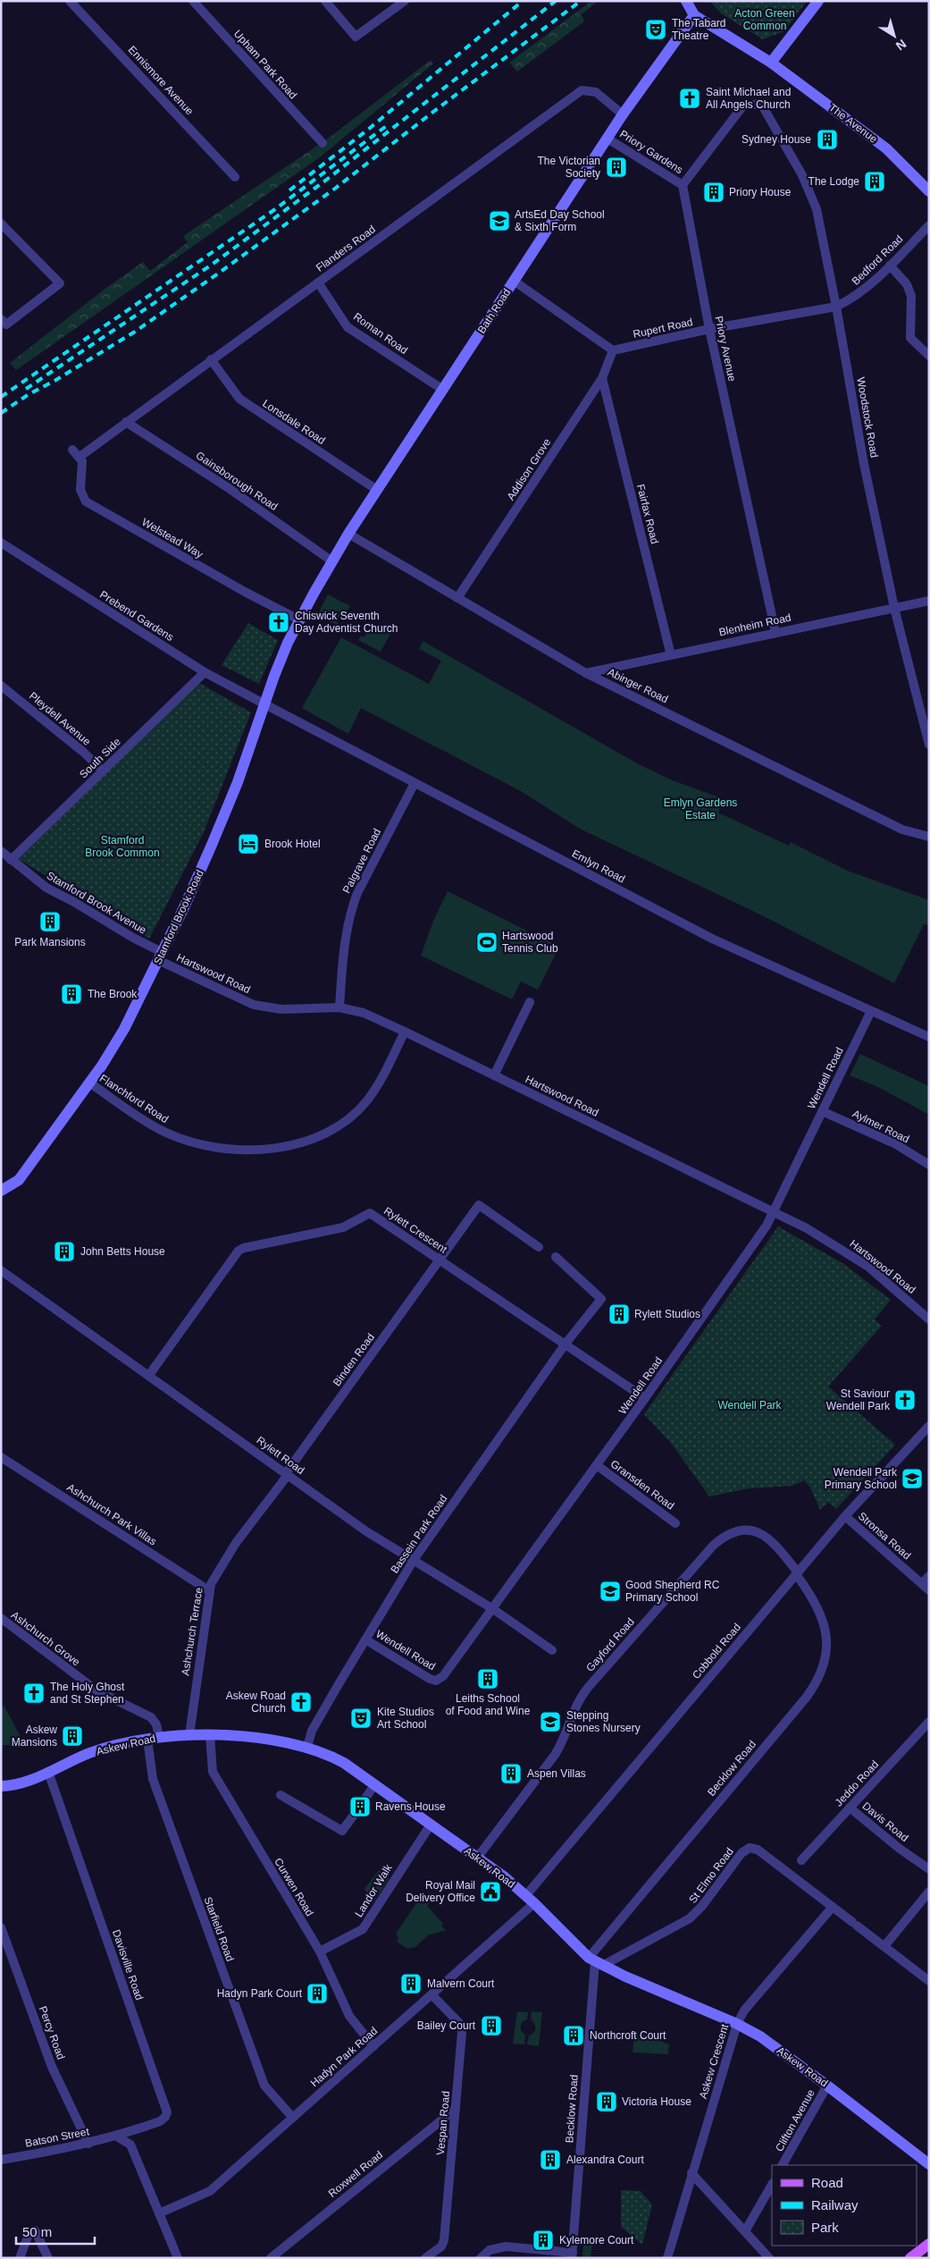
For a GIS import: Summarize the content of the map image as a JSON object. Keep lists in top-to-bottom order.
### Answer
{
  "streets": {
    "main road": [
      "The Avenue",
      "Bath Road",
      "Stamford Brook Road",
      "Askew Road"
    ],
    "street": [
      "Upham Park Road",
      "Ennismore Avenue",
      "Priory Gardens",
      "Flanders Road",
      "Bedford Road",
      "Rupert Road",
      "Roman Road",
      "Priory Avenue",
      "Woodstock Road",
      "Lonsdale Road",
      "Addison Grove",
      "Gainsborough Road",
      "Fairfax Road",
      "Welstead Way",
      "Prebend Gardens",
      "Blenheim Road",
      "Abinger Road",
      "Pleydell Avenue",
      "South Side",
      "Palgrave Road",
      "Emlyn Road",
      "Stamford Brook Avenue",
      "Hartswood Road",
      "Wendell Road",
      "Flanchford Road",
      "Aylmer Road",
      "Rylett Crescent",
      "Binden Road",
      "Rylett Road",
      "Gransden Road",
      "Ashchurch Park Villas",
      "Bassein Park Road",
      "Stronsa Road",
      "Ashchurch Terrace",
      "Ashchurch Grove",
      "Gayford Road",
      "Cobbold Road",
      "Becklow Road",
      "Jeddo Road",
      "Davis Road",
      "St Elmo Road",
      "Curwen Road",
      "Landor Walk",
      "Starfield Road",
      "Davisville Road",
      "Percy Road",
      "Hadyn Park Road",
      "Askew Crescent",
      "Clifton Avenue",
      "Vespan Road",
      "Batson Street",
      "Roxwell Road"
    ]
  },
  "crossings": [
    ["The Avenue", "Bath Road"],
    ["Priory Gardens", "Bath Road"],
    ["Priory Gardens", "Priory Avenue"],
    ["Priory Gardens", "Woodstock Road"],
    ["Flanders Road", "Bath Road"],
    ["Flanders Road", "Roman Road"],
    ["Flanders Road", "Lonsdale Road"],
    ["Flanders Road", "Gainsborough Road"],
    ["Flanders Road", "Welstead Way"],
    ["Bedford Road", "Rupert Road"],
    ["Bedford Road", "Woodstock Road"],
    ["Bath Road", "Roman Road"],
    ["Bath Road", "Lonsdale Road"],
    ["Bath Road", "Gainsborough Road"],
    ["Bath Road", "Welstead Way"],
    ["Bath Road", "Abinger Road"],
    ["Bath Road", "Stamford Brook Road"],
    ["Rupert Road", "Priory Avenue"],
    ["Rupert Road", "Woodstock Road"],
    ["Rupert Road", "Addison Grove"],
    ["Priory Avenue", "Woodstock Road"],
    ["Priory Avenue", "Blenheim Road"],
    ["Woodstock Road", "Blenheim Road"],
    ["Addison Grove", "Fairfax Road"],
    ["Addison Grove", "Abinger Road"],
    ["Fairfax Road", "Blenheim Road"],
    ["Welstead Way", "Stamford Brook Road"],
    ["Prebend Gardens", "South Side"],
    ["Prebend Gardens", "Emlyn Road"],
    ["Prebend Gardens", "Stamford Brook Road"],
    ["Blenheim Road", "Abinger Road"],
    ["Pleydell Avenue", "South Side"],
    ["South Side", "Stamford Brook Avenue"],
    ["Palgrave Road", "Emlyn Road"],
    ["Palgrave Road", "Hartswood Road"],
    ["Emlyn Road", "Stamford Brook Road"],
    ["Emlyn Road", "Wendell Road"],
    ["Stamford Brook Avenue", "Stamford Brook Road"],
    ["Stamford Brook Avenue", "Hartswood Road"],
    ["Stamford Brook Road", "Hartswood Road"],
    ["Stamford Brook Road", "Flanchford Road"],
    ["Hartswood Road", "Wendell Road"],
    ["Hartswood Road", "Flanchford Road"],
    ["Wendell Road", "Aylmer Road"],
    ["Wendell Road", "Rylett Crescent"],
    ["Wendell Road", "Rylett Road"],
    ["Wendell Road", "Gransden Road"],
    ["Wendell Road", "Bassein Park Road"],
    ["Rylett Crescent", "Binden Road"],
    ["Rylett Crescent", "Rylett Road"],
    ["Rylett Crescent", "Bassein Park Road"],
    ["Binden Road", "Rylett Road"],
    ["Binden Road", "Ashchurch Terrace"],
    ["Rylett Road", "Bassein Park Road"],
    ["Rylett Road", "Ashchurch Terrace"],
    ["Ashchurch Park Villas", "Ashchurch Terrace"],
    ["Bassein Park Road", "Askew Road"],
    ["Stronsa Road", "Cobbold Road"],
    ["Ashchurch Terrace", "Askew Road"],
    ["Ashchurch Grove", "Askew Road"],
    ["Ashchurch Grove", "Starfield Road"],
    ["Gayford Road", "Cobbold Road"],
    ["Gayford Road", "Askew Road"],
    ["Gayford Road", "Becklow Road"],
    ["Cobbold Road", "Askew Road"],
    ["Cobbold Road", "Becklow Road"],
    ["Cobbold Road", "Hadyn Park Road"],
    ["Askew Road", "Becklow Road"],
    ["Askew Road", "St Elmo Road"],
    ["Askew Road", "Curwen Road"],
    ["Askew Road", "Landor Walk"],
    ["Askew Road", "Starfield Road"],
    ["Askew Road", "Davisville Road"],
    ["Askew Road", "Hadyn Park Road"],
    ["Askew Road", "Askew Crescent"],
    ["Askew Road", "Clifton Avenue"],
    ["Becklow Road", "St Elmo Road"],
    ["Jeddo Road", "Davis Road"],
    ["St Elmo Road", "Askew Crescent"],
    ["Curwen Road", "Landor Walk"],
    ["Curwen Road", "Hadyn Park Road"],
    ["Starfield Road", "Hadyn Park Road"],
    ["Davisville Road", "Batson Street"],
    ["Percy Road", "Batson Street"],
    ["Hadyn Park Road", "Vespan Road"],
    ["Vespan Road", "Roxwell Road"]
  ],
  "parks": [
    "Acton Green Common",
    "Emlyn Gardens Estate",
    "Stamford Brook Common",
    "Wendell Park"
  ],
  "places": {
    "theatre": ["The Tabard Theatre", "Kite Studios Art School"],
    "church": [
      "Saint Michael and All Angels Church",
      "Chiswick Seventh Day Adventist Church",
      "St Saviour Wendell Park",
      "The Holy Ghost and St Stephen",
      "Askew Road Church"
    ],
    "building": [
      "Sydney House",
      "The Victorian Society",
      "The Lodge",
      "Priory House",
      "Park Mansions",
      "The Brook",
      "John Betts House",
      "Rylett Studios",
      "Leiths School of Food and Wine",
      "Askew Mansions",
      "Aspen Villas",
      "Ravens House",
      "Malvern Court",
      "Hadyn Park Court",
      "Bailey Court",
      "Northcroft Court",
      "Victoria House",
      "Alexandra Court",
      "Kylemore Court"
    ],
    "school or university": [
      "ArtsEd Day School & Sixth Form",
      "Wendell Park Primary School",
      "Good Shepherd RC Primary School",
      "Stepping Stones Nursery"
    ],
    "hotel": ["Brook Hotel"],
    "sports": ["Hartswood Tennis Club"],
    "public building": ["Royal Mail Delivery Office"]
  },
  "legend": ["Road", "Railway", "Park"],
  "scale_bar": "50 m",
  "north": "bottom right"
}
